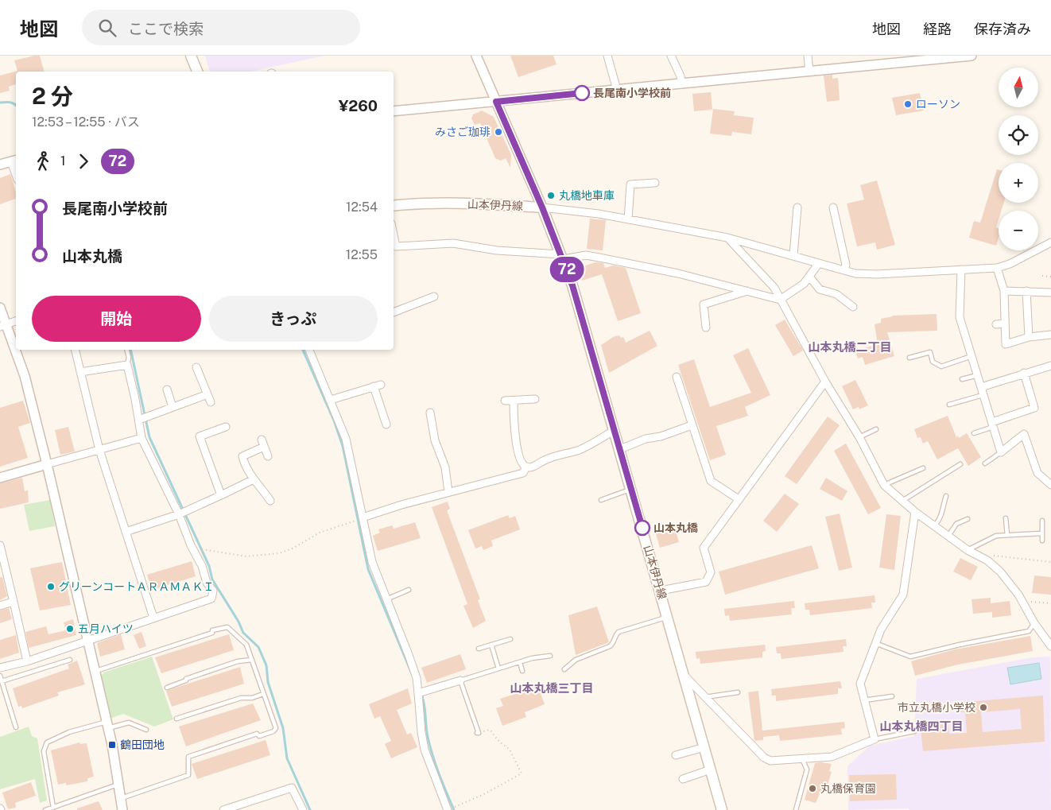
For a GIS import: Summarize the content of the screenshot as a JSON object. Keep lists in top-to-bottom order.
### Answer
{
  "streets": {
    "main road": ["山本伊丹線"]
  },
  "districts": ["山本丸橋二丁目", "山本丸橋三丁目", "山本丸橋四丁目"],
  "places": {
    "other": [
      "長尾南小学校前",
      "ローソン",
      "みさご珈琲",
      "丸橋地車庫",
      "山本丸橋",
      "グリーンコートＡＲＡＭＡＫＩ",
      "五月ハイツ",
      "市立丸橋小学校",
      "丸橋保育園"
    ],
    "transit": ["鶴田団地"]
  },
  "lines": ["bus line 72"],
  "north": "top",
  "page": {
    "header": "地図",
    "search": "ここで検索",
    "nav": ["地図", "経路", "保存済み"],
    "on_map": "72",
    "map_buttons": ["+", "−"],
    "heading": ["2 分", "12:53 – 12:55 · バス", "¥260"],
    "legs": ["1", "72"],
    "list": [
      {
        "name": "長尾南小学校前",
        "value": "12:54"
      },
      {
        "name": "山本丸橋",
        "value": "12:55"
      }
    ],
    "buttons": ["開始", "きっぷ"]
  }
}
